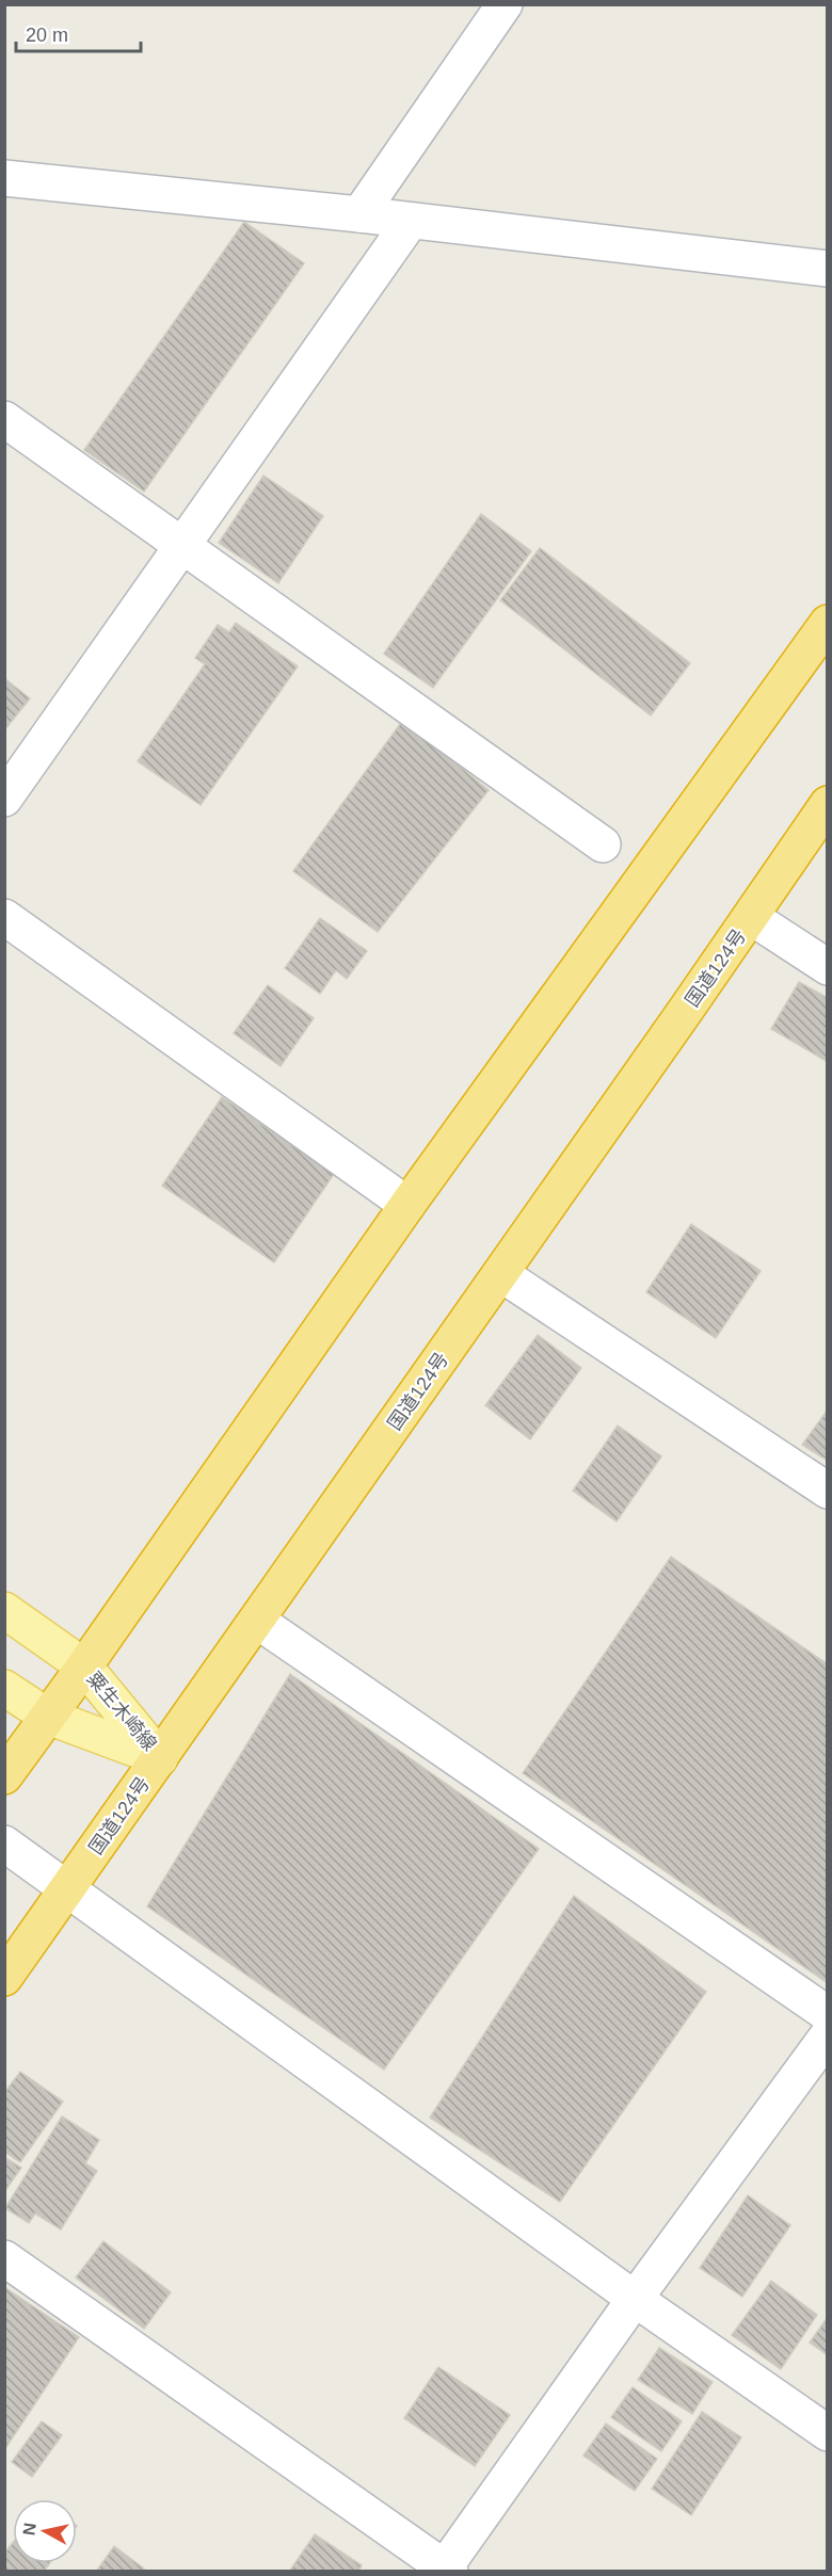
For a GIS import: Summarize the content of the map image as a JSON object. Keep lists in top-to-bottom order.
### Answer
{
  "streets": {
    "highway": ["国道124号"],
    "main road": ["粟生木崎線"]
  },
  "crossings": [
    ["国道124号", "粟生木崎線"]
  ],
  "scale_bar": "20 m",
  "north": "left"
}
